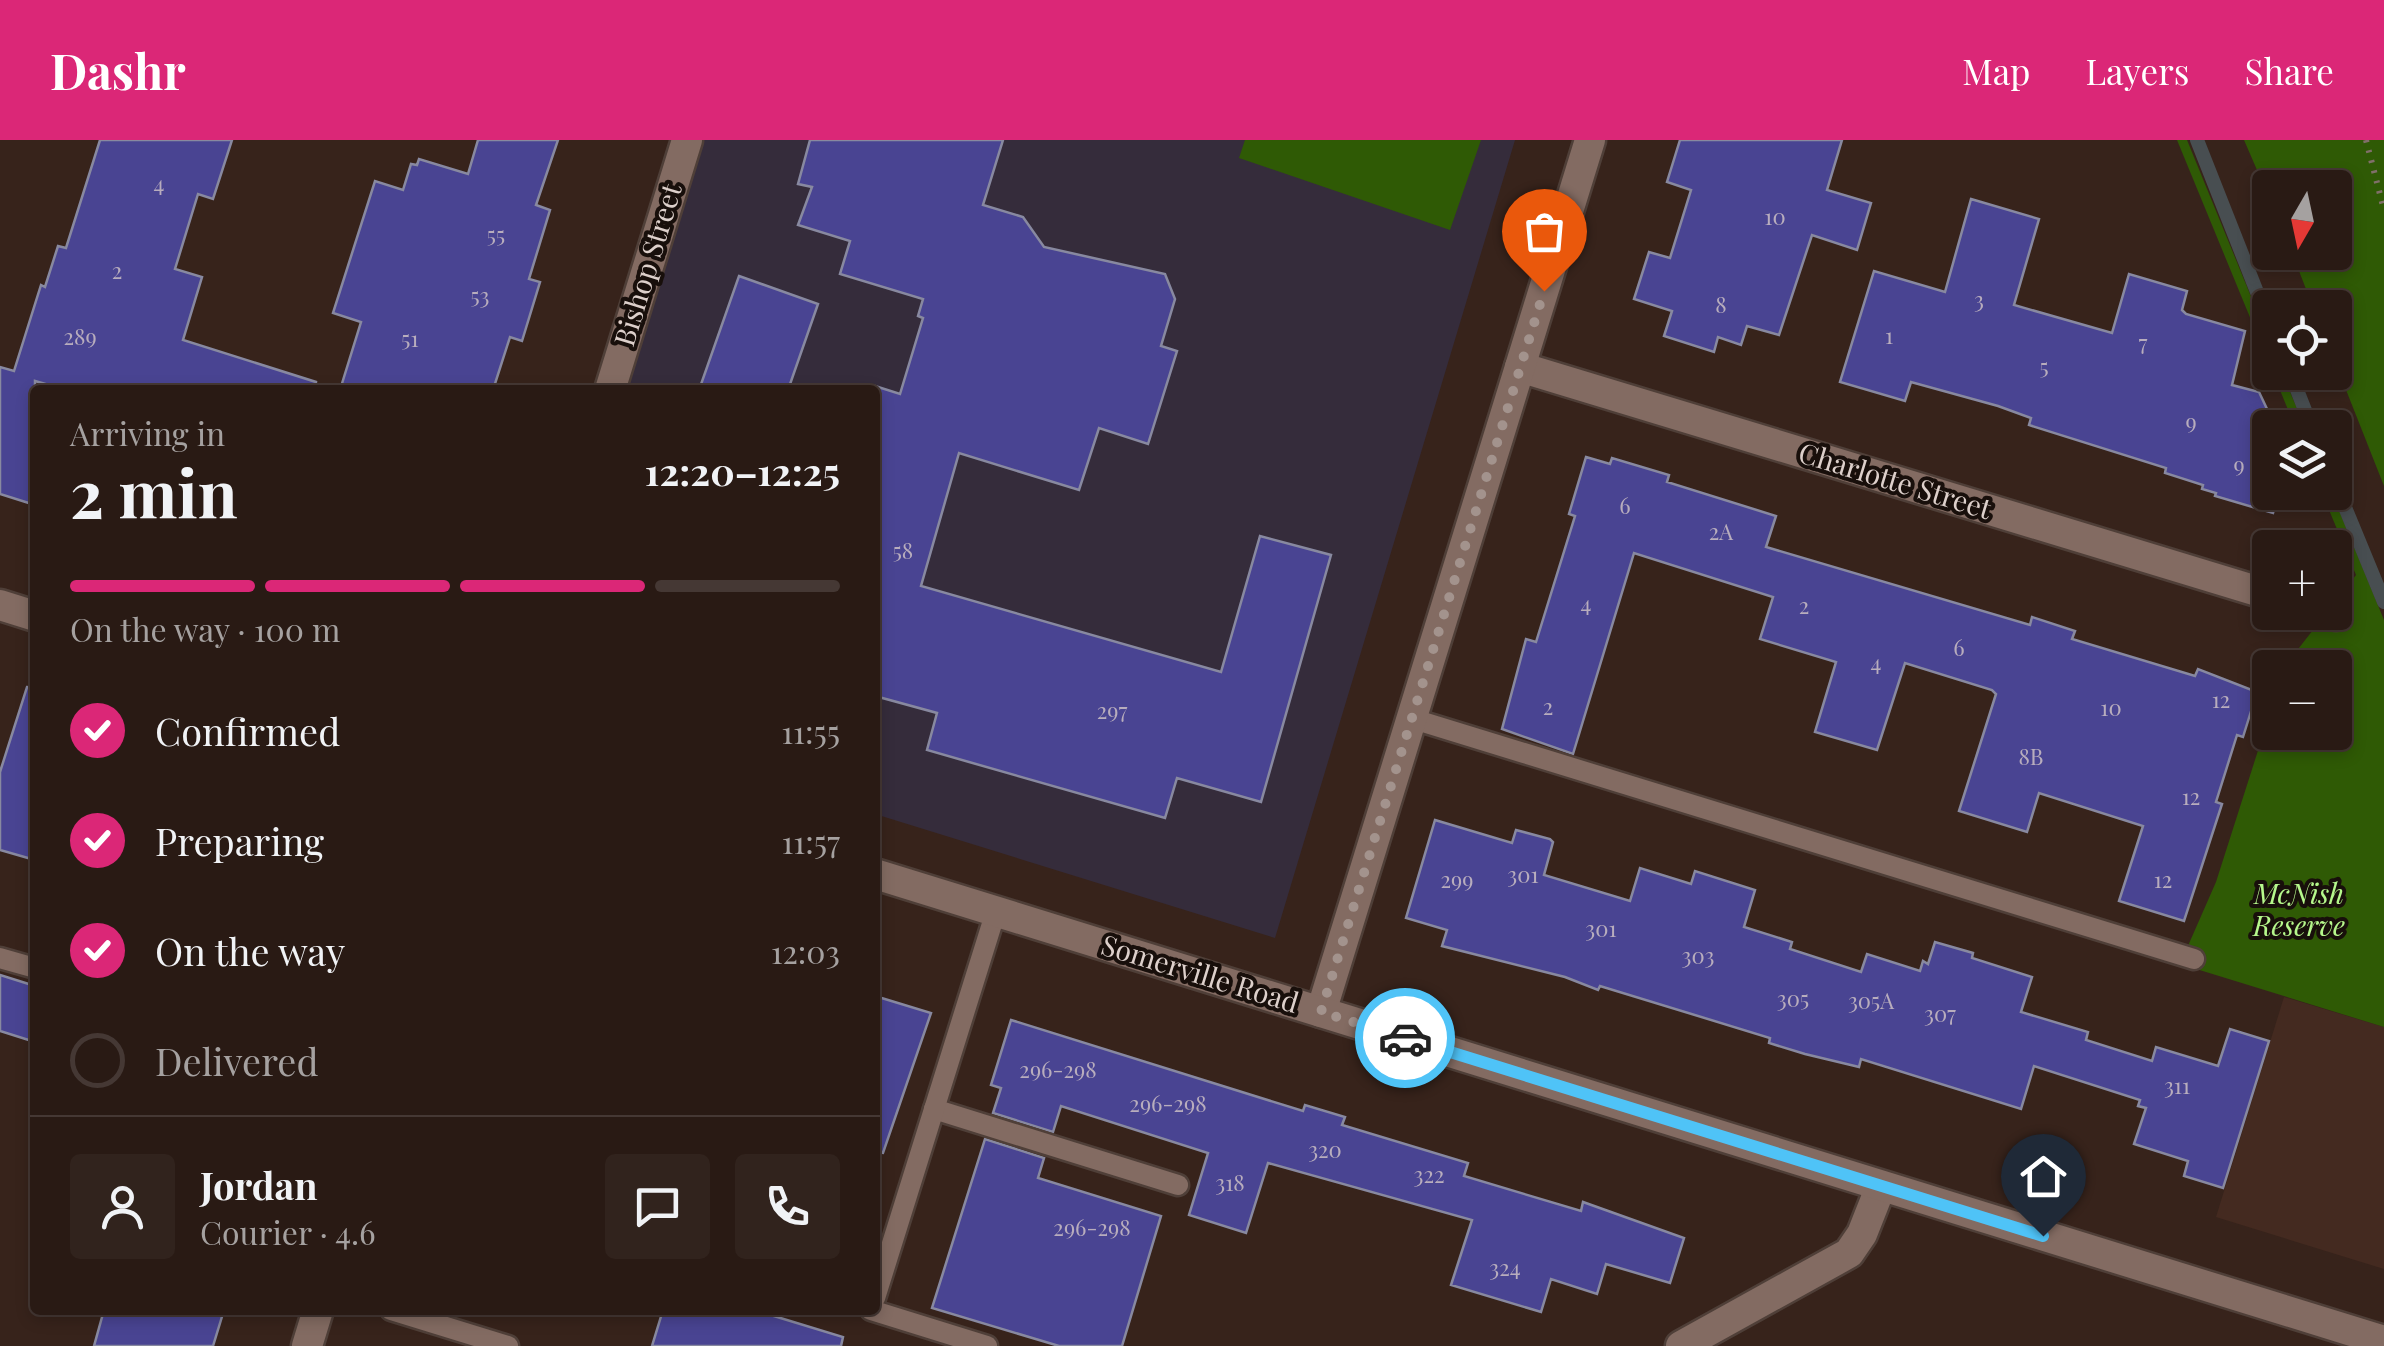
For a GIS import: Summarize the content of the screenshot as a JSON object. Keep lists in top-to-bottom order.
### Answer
{
  "streets": {
    "street": ["Bishop Street", "Charlotte Street", "Somerville Road"]
  },
  "parks": ["McNish Reserve"],
  "house_numbers": [
    "4",
    "10",
    "55",
    "2",
    "53",
    "3",
    "8",
    "1",
    "289",
    "51",
    "7",
    "5",
    "9",
    "9",
    "6",
    "2A",
    "58",
    "4",
    "2",
    "6",
    "4",
    "12",
    "2",
    "10",
    "297",
    "8B",
    "12",
    "301",
    "299",
    "12",
    "301",
    "303",
    "305",
    "305A",
    "307",
    "296-298",
    "311",
    "296-298",
    "320",
    "322",
    "318",
    "296-298",
    "324"
  ],
  "north": "bottom",
  "page": {
    "header": "Dashr",
    "nav": ["Map", "Layers", "Share"],
    "map_buttons": ["+", "−"],
    "heading": ["2 min", "Arriving in", "12:20–12:25"],
    "panel": ["Jordan", "Courier · 4.6"],
    "bar": "On the way · 100 m",
    "list": [
      ["Confirmed", "11:55"],
      ["Preparing", "11:57"],
      ["On the way", "12:03"],
      "Delivered"
    ]
  }
}
